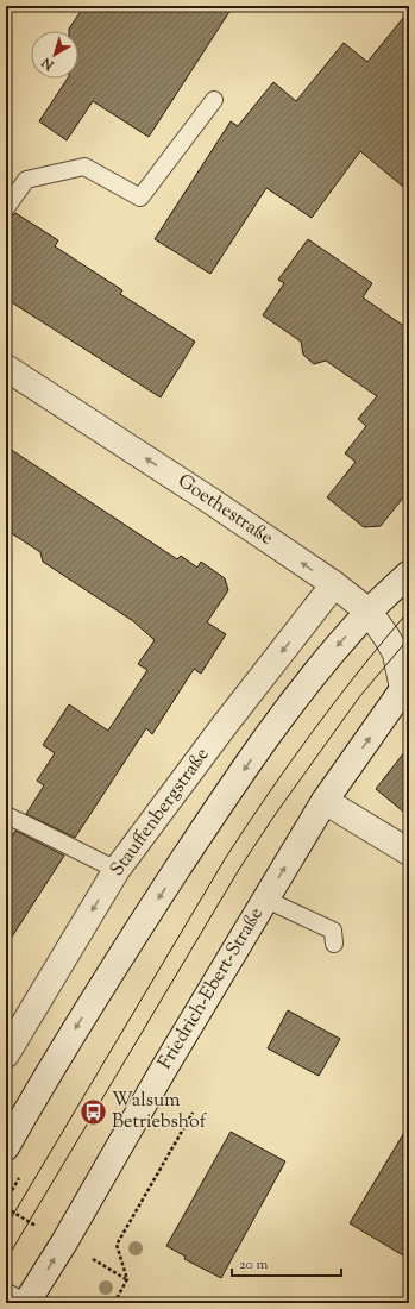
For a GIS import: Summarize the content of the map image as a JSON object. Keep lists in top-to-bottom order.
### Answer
{
  "streets": {
    "main road": ["Goethestraße", "Stauffenbergstraße", "Friedrich-Ebert-Straße"]
  },
  "crossings": [
    ["Goethestraße", "Stauffenbergstraße"],
    ["Goethestraße", "Friedrich-Ebert-Straße"]
  ],
  "one_way": ["Goethestraße"],
  "places": {
    "bus stop": ["Walsum Betriebshof"]
  },
  "scale_bar": "20 m",
  "north": "bottom left"
}
